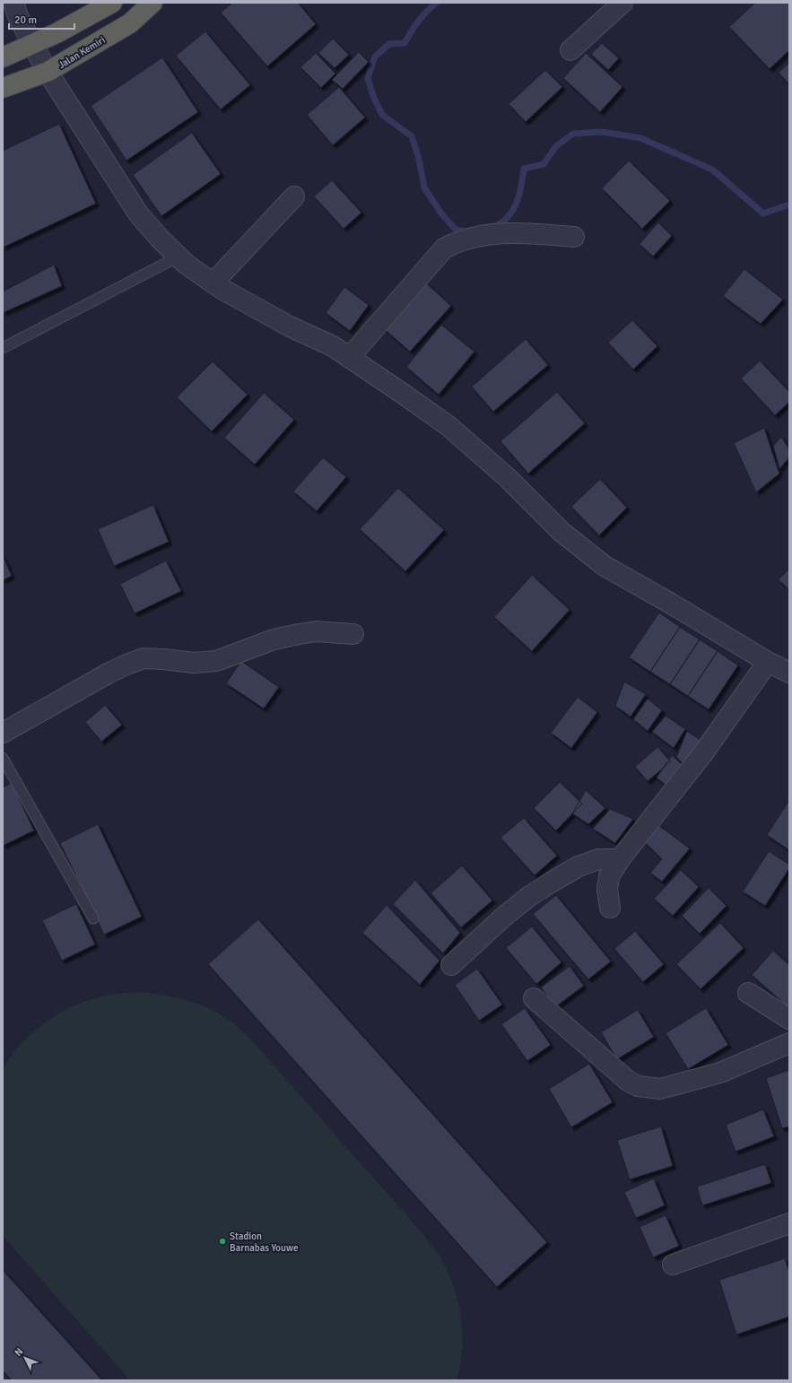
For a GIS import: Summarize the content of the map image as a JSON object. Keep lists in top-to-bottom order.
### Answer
{
  "streets": {
    "highway": ["Jalan Kemiri"]
  },
  "places": ["Stadion Barnabas Youwe"],
  "scale_bar": "20 m",
  "north": "top left"
}
